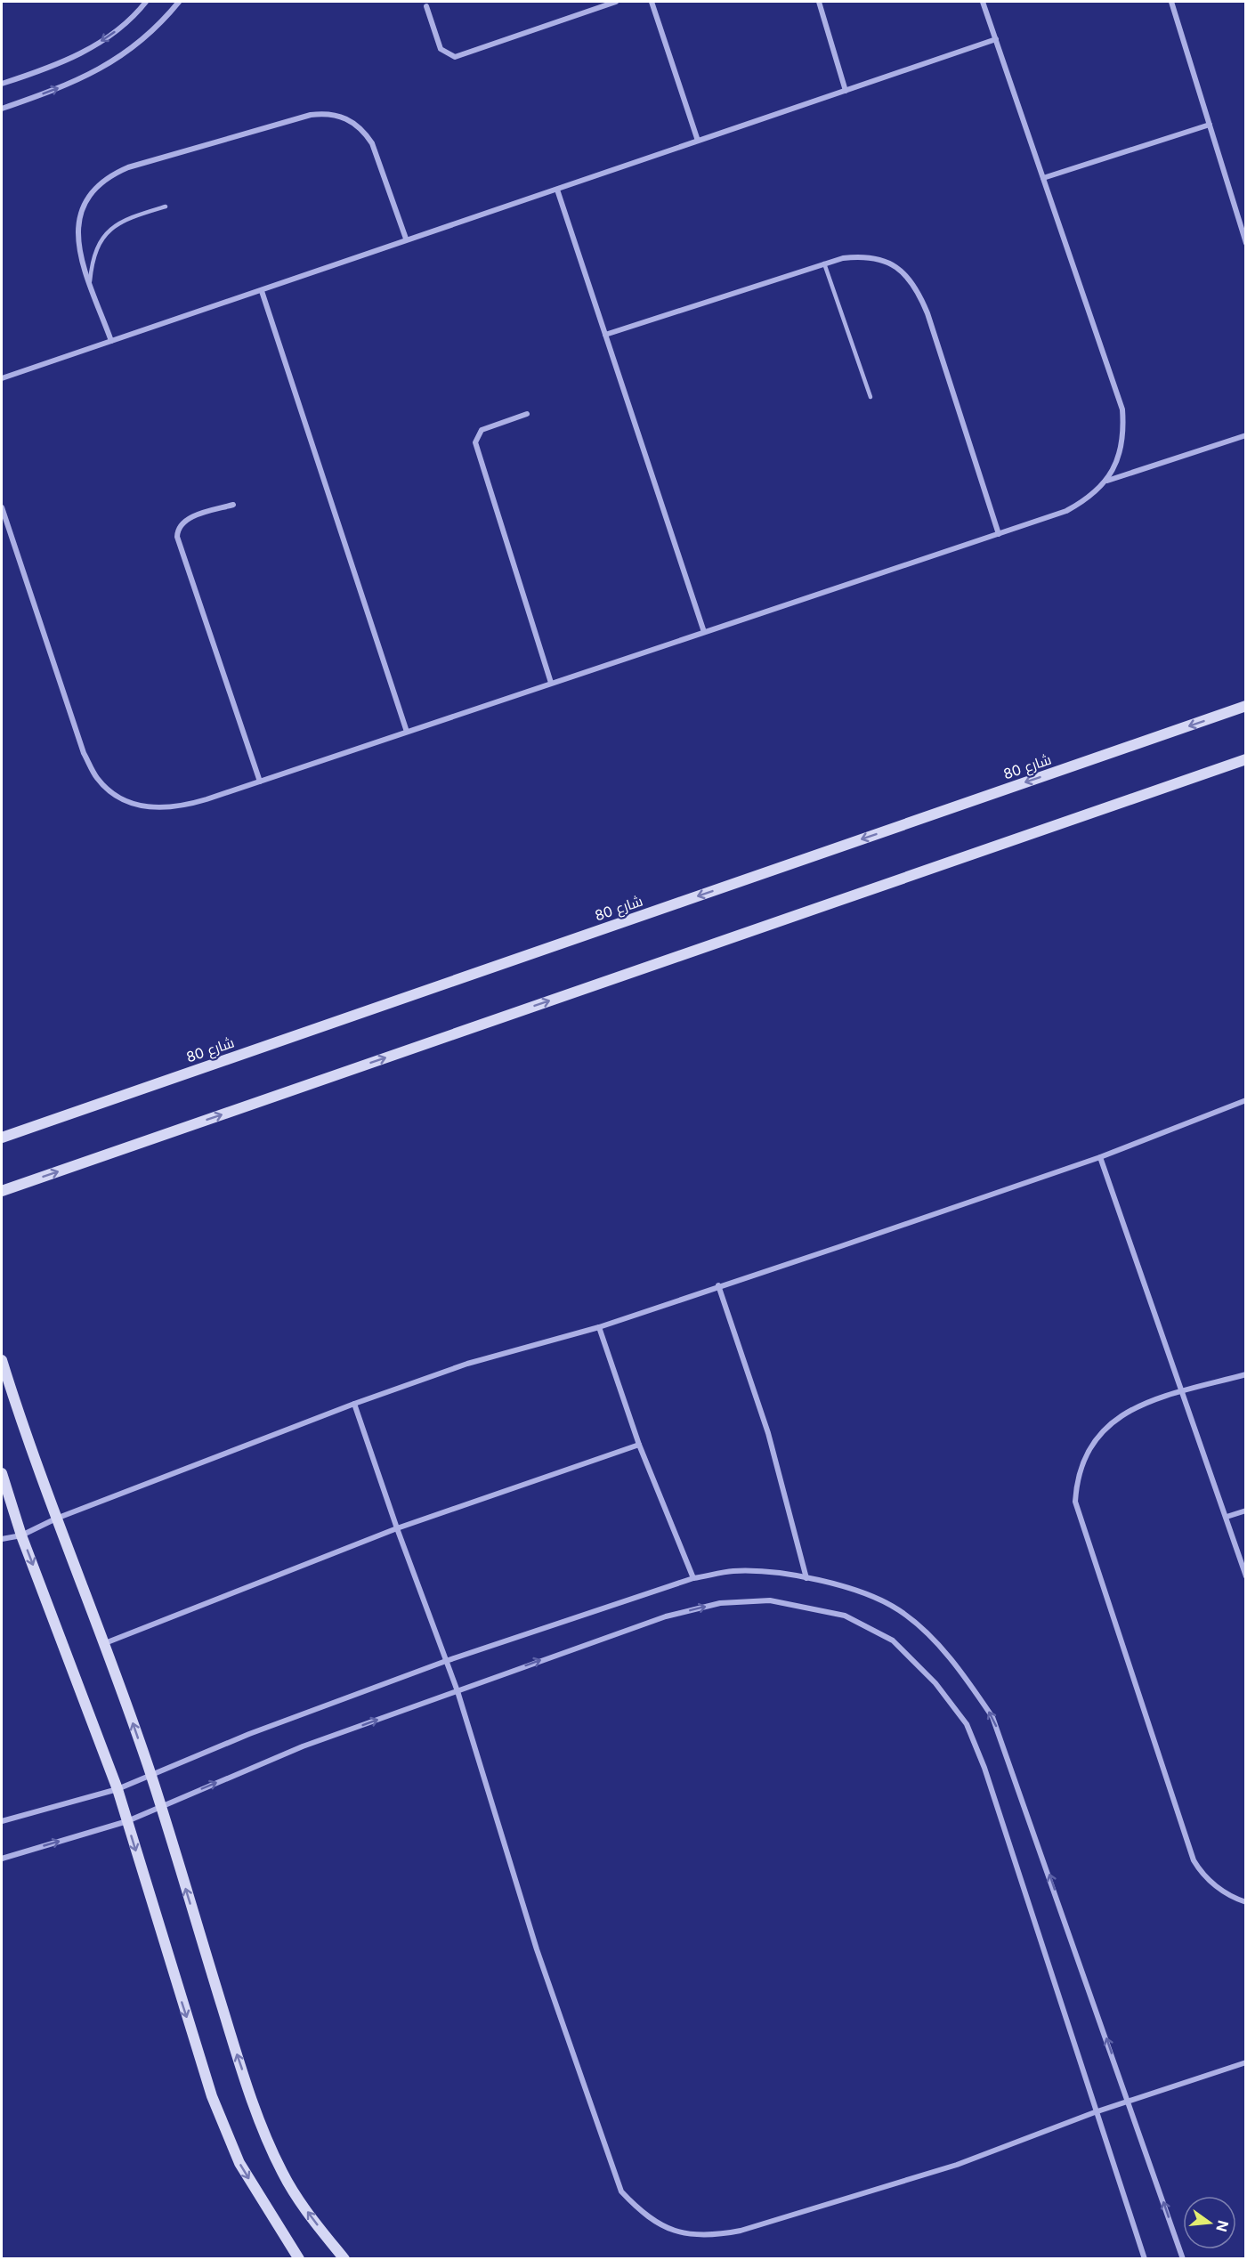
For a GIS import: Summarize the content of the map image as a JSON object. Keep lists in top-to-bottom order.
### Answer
{
  "streets": {
    "street": ["شارع 80"]
  },
  "north": "right"
}
